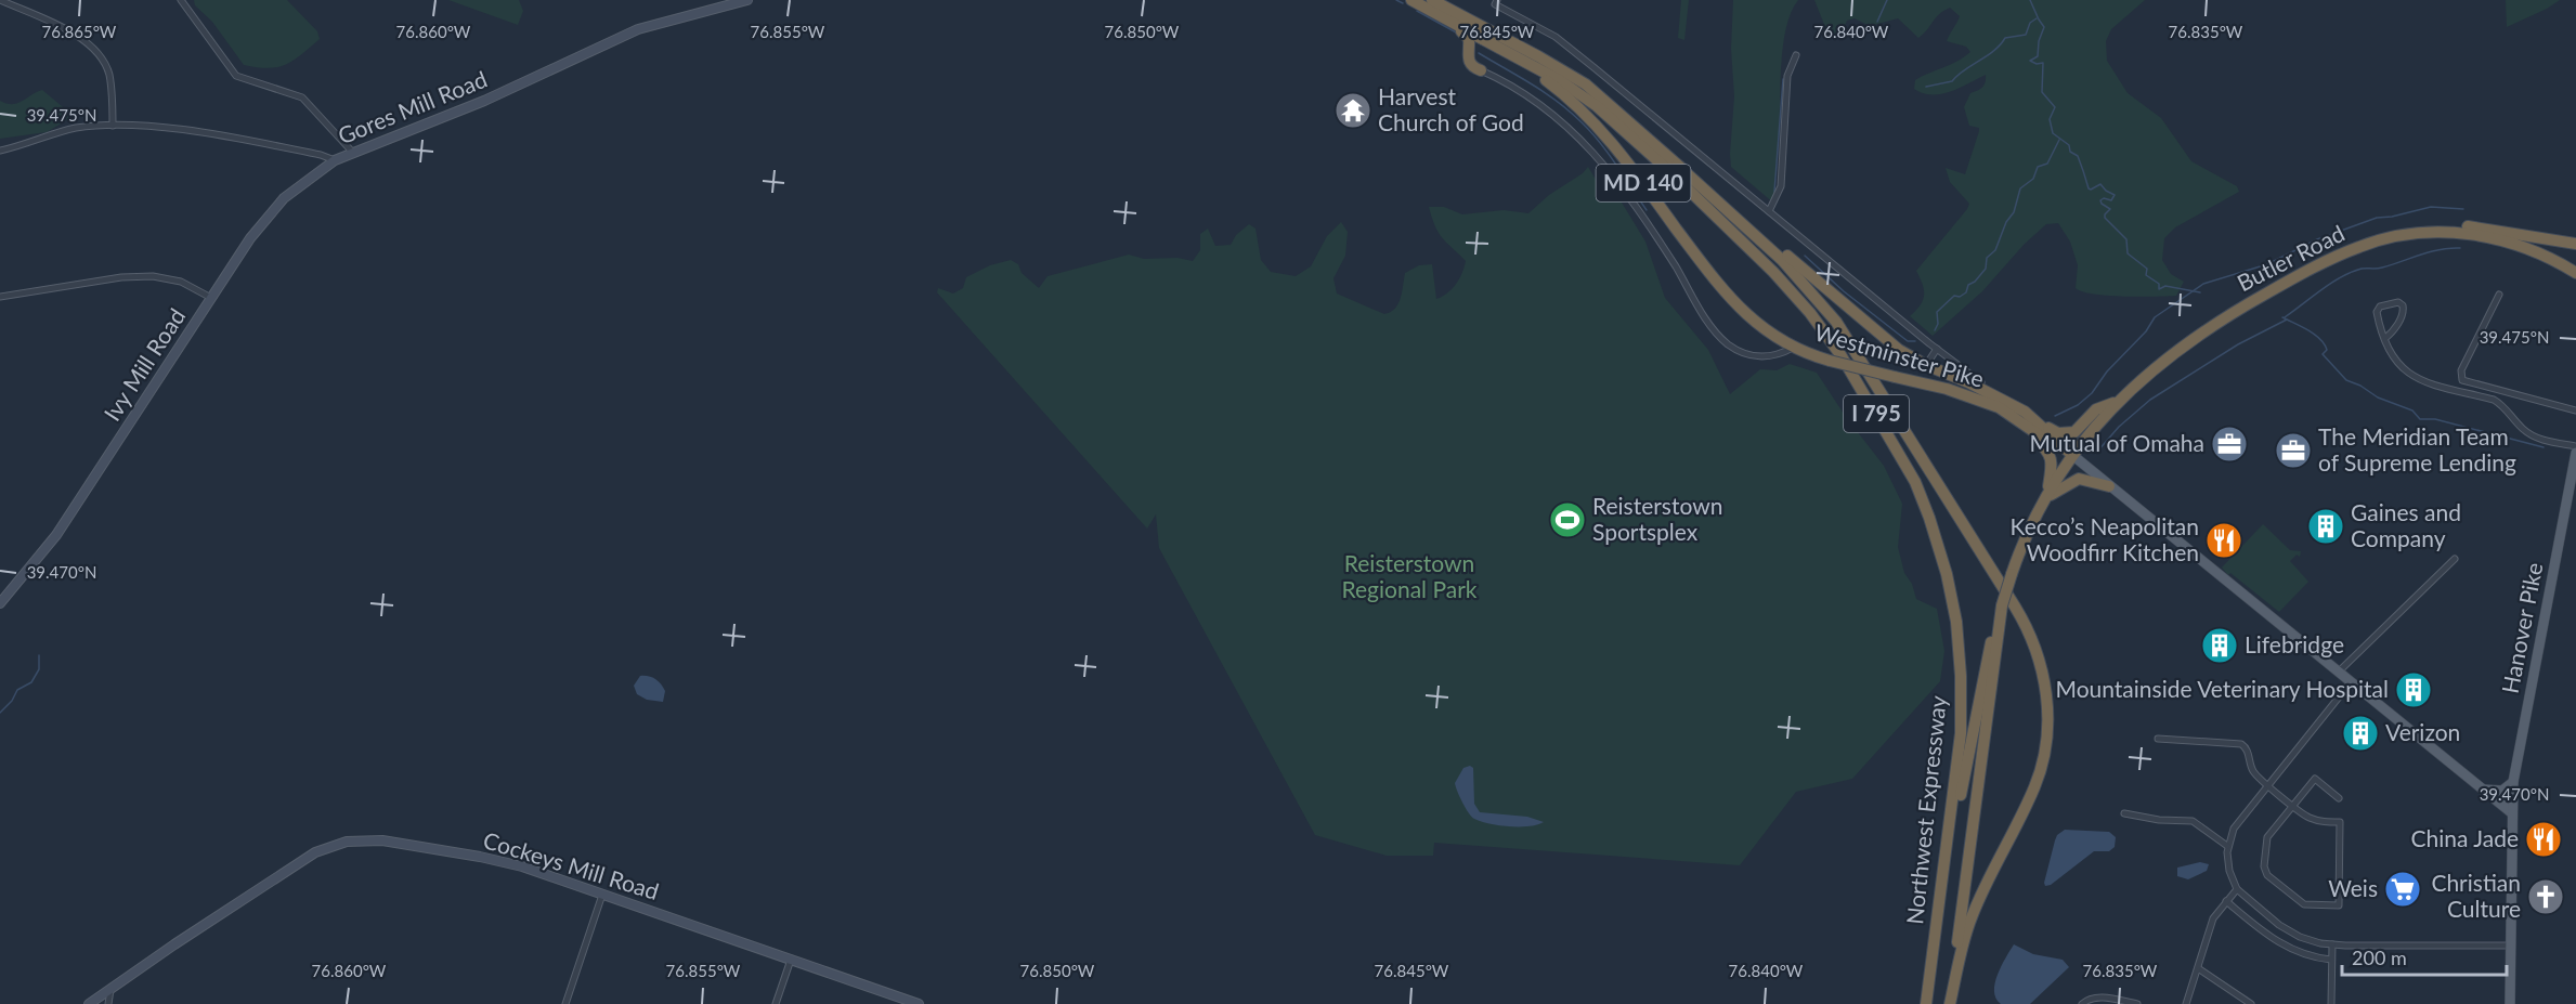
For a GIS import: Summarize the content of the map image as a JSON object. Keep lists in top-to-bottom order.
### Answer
{
  "streets": {
    "highway": [
      "MD 140",
      "Butler Road",
      "Westminster Pike",
      "I 795",
      "Northwest Expressway"
    ],
    "main road": ["Hanover Pike"],
    "street": ["Gores Mill Road", "Ivy Mill Road", "Cockeys Mill Road"]
  },
  "crossings": [
    ["Gores Mill Road", "Ivy Mill Road"],
    ["Butler Road", "Westminster Pike"],
    ["Westminster Pike", "I 795"],
    ["Westminster Pike", "Hanover Pike"],
    ["Westminster Pike", "Northwest Expressway"]
  ],
  "parks": ["Reisterstown Regional Park"],
  "places": {
    "temple": ["Harvest Church of God"],
    "office": ["Mutual of Omaha", "The Meridian Team of Supreme Lending"],
    "sports": ["Reisterstown Sportsplex"],
    "building": [
      "Gaines and Company",
      "Lifebridge",
      "Mountainside Veterinary Hospital",
      "Verizon"
    ],
    "restaurant": ["Kecco’s Neapolitan Woodfirr Kitchen", "China Jade"],
    "supermarket": ["Weis"],
    "church": ["Christian Culture"]
  },
  "scale_bar": "200 m",
  "coordinates": [
    "76.865°W",
    "76.860°W",
    "76.855°W",
    "76.850°W",
    "76.845°W",
    "76.840°W",
    "76.835°W",
    "39.475°N",
    "39.470°N"
  ]
}
